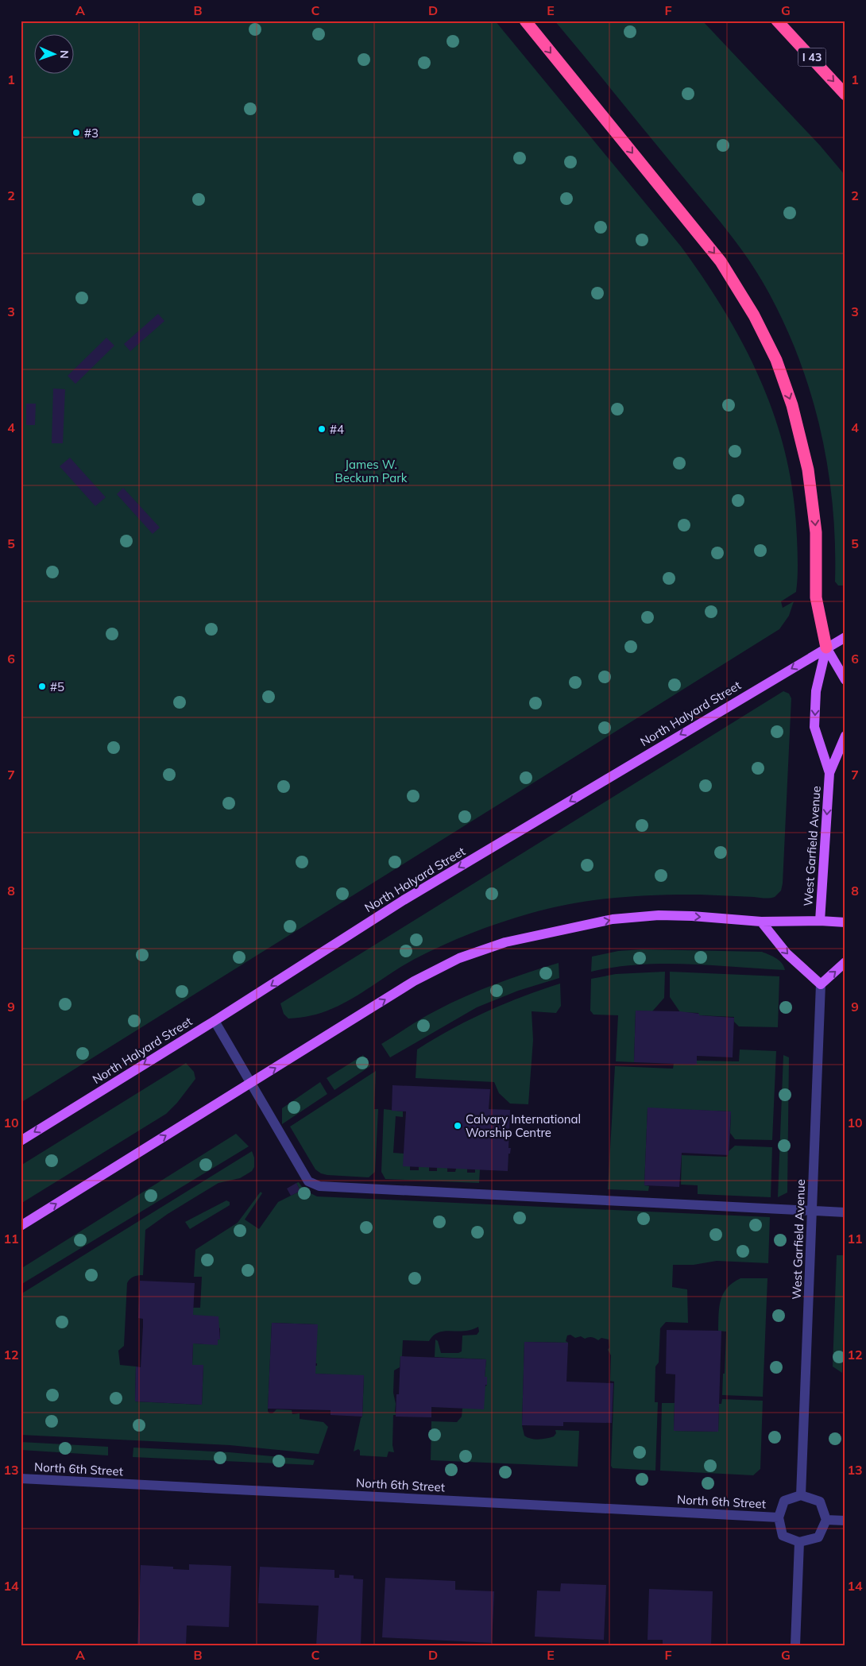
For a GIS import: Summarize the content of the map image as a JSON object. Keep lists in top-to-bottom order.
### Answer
{
  "streets": {
    "highway": ["I 43"],
    "main road": ["North Halyard Street", "West Garfield Avenue"],
    "street": ["North 6th Street"]
  },
  "crossings": [
    ["North Halyard Street", "West Garfield Avenue"],
    ["West Garfield Avenue", "North 6th Street"]
  ],
  "parks": ["James W. Beckum Park"],
  "places": [
    "#3",
    "#4",
    "#5",
    "Calvary International Worship Centre"
  ],
  "north": "right",
  "grid": {
    "columns": [
      "A",
      "B",
      "C",
      "D",
      "E",
      "F",
      "G"
    ],
    "rows": [
      "1",
      "2",
      "3",
      "4",
      "5",
      "6",
      "7",
      "8",
      "9",
      "10",
      "11",
      "12",
      "13",
      "14"
    ]
  }
}
